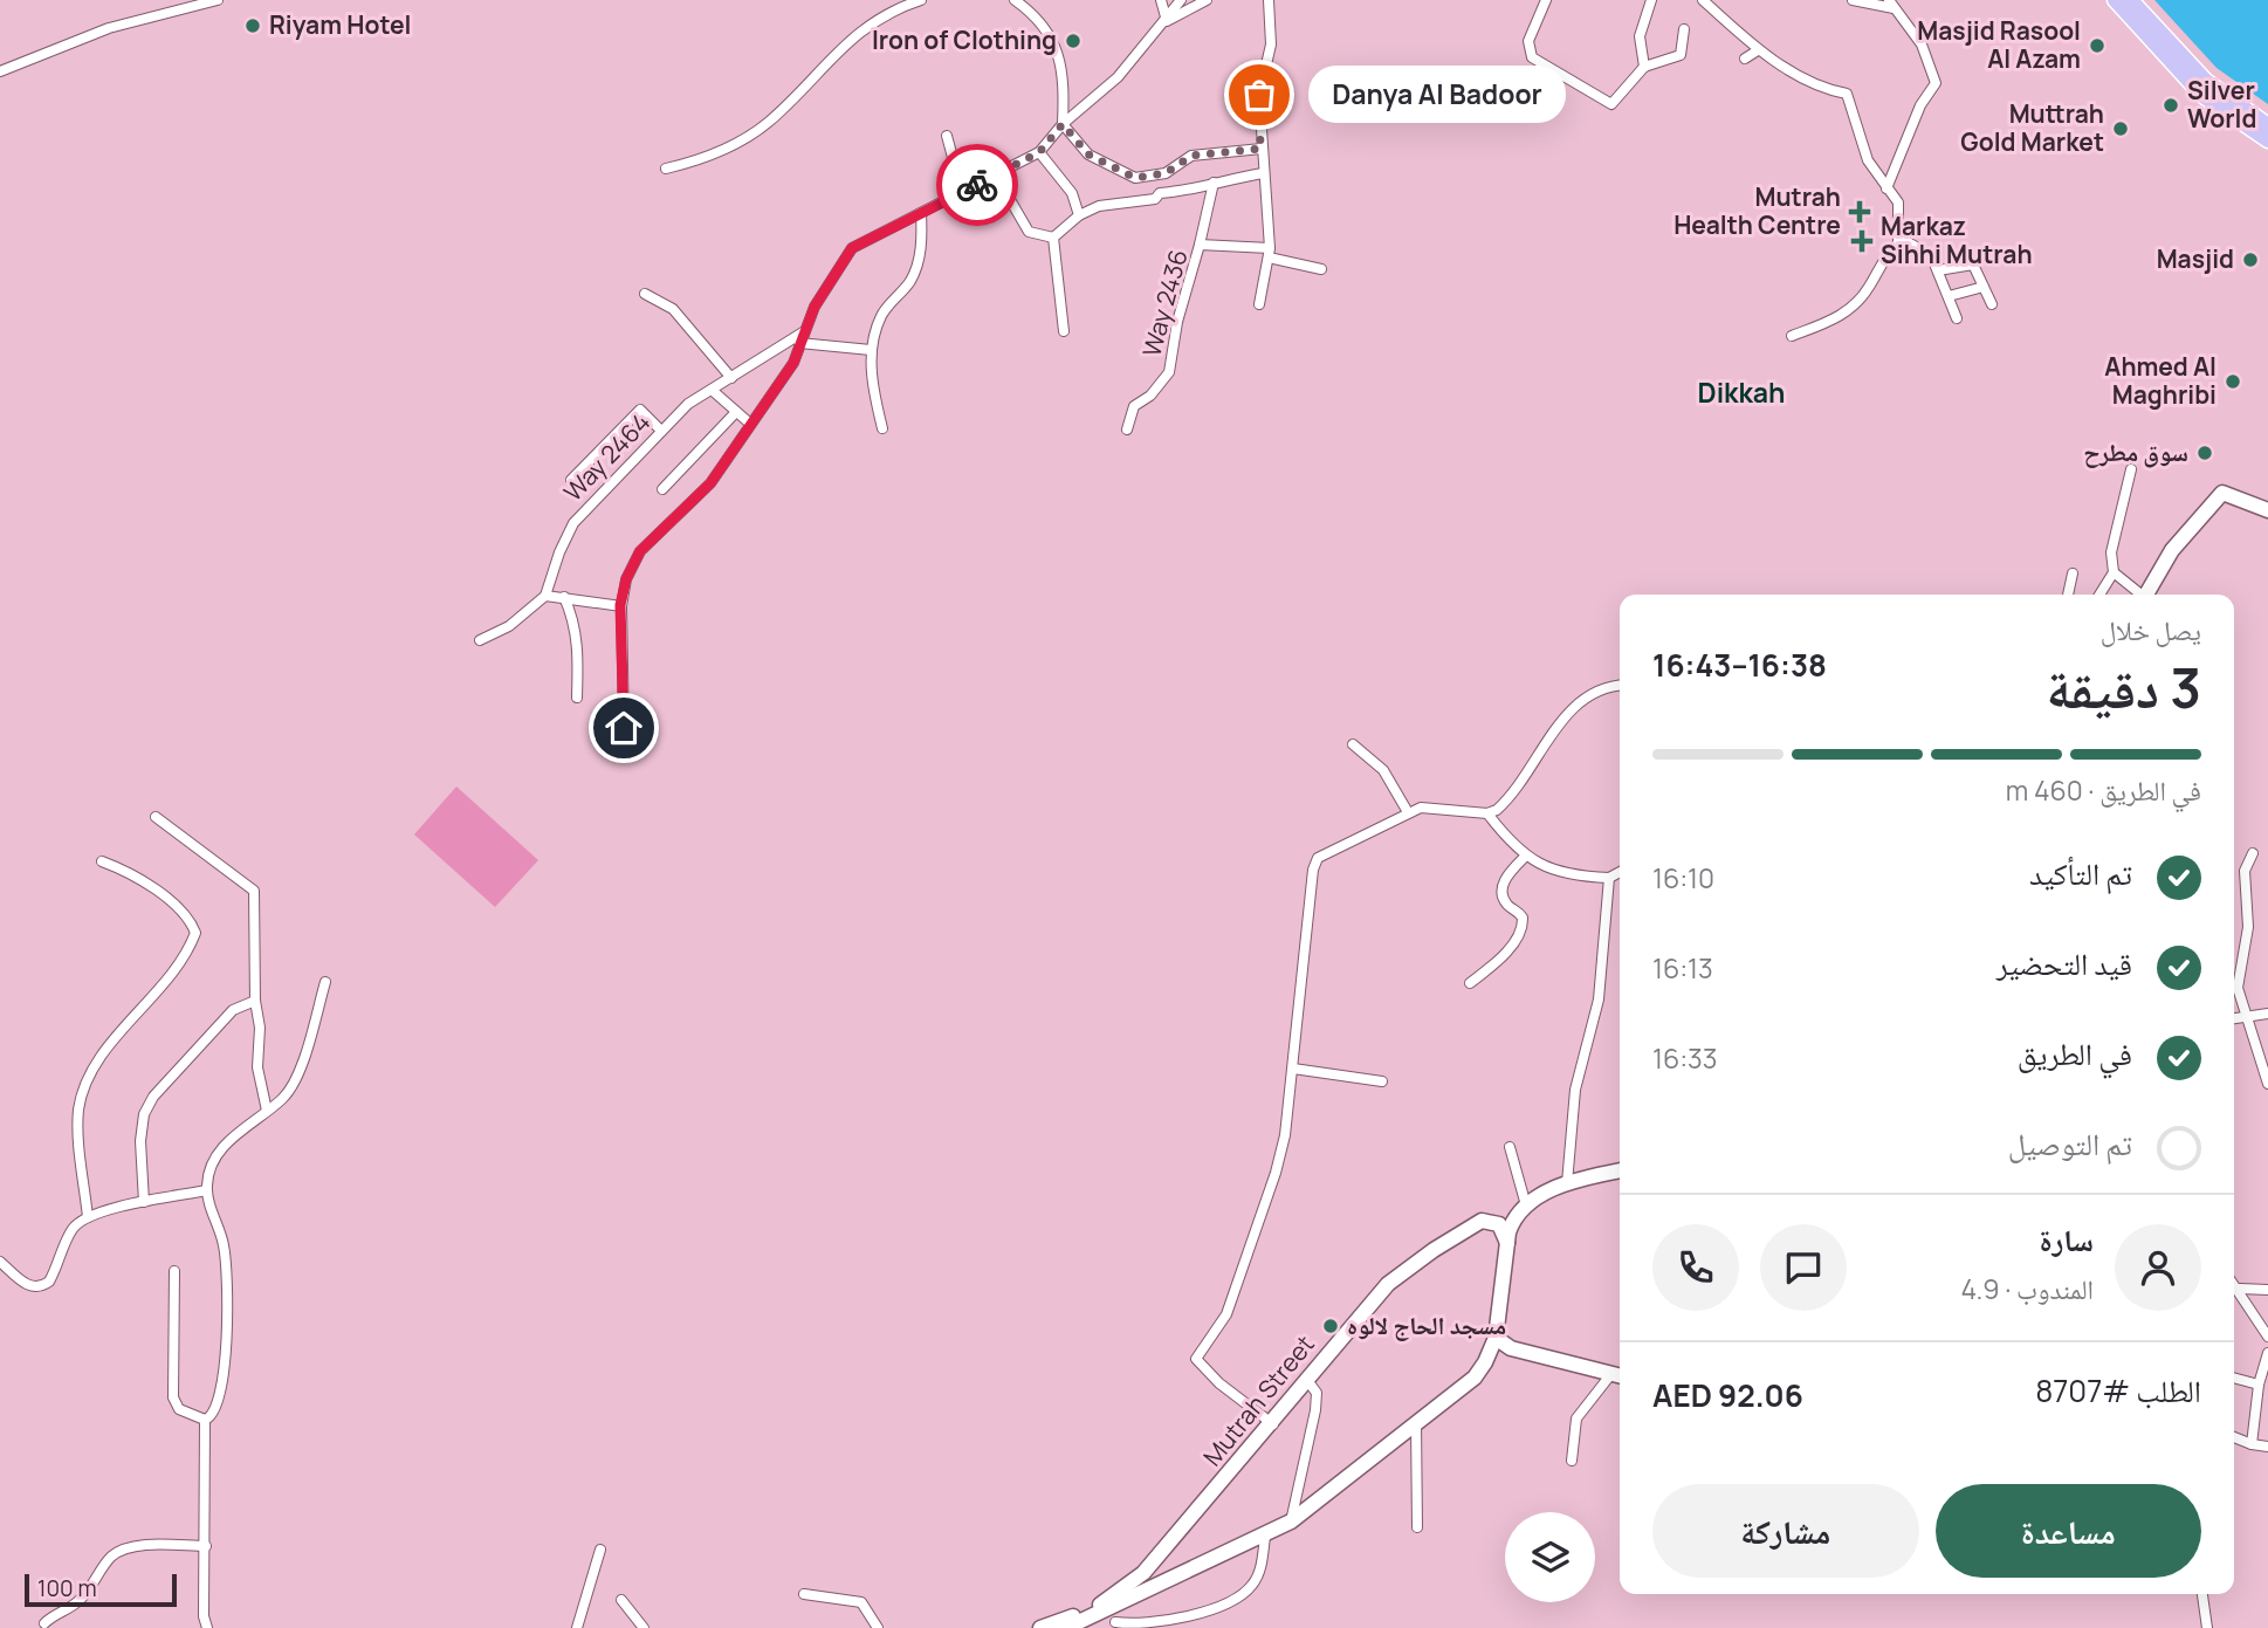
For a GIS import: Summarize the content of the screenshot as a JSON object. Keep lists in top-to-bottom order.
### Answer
{
  "streets": {
    "main road": ["Mutrah Street"],
    "street": ["Way 2436", "Way 2464"]
  },
  "districts": ["Dikkah"],
  "places": {
    "other": [
      "Riyam Hotel",
      "Iron of Clothing",
      "Masjid Rasool Al Azam",
      "Danya Al Badoor",
      "Silver World",
      "Muttrah Gold Market",
      "Masjid",
      "Ahmed Al Maghribi",
      "سوق مطرح",
      "مسجد الحاج لالوه"
    ],
    "health": ["Mutrah Health Centre", "Markaz Sihhi Mutrah"]
  },
  "scale_bar": "100 m",
  "page": {
    "bubble": "Danya Al Badoor",
    "heading": ["3 دقيقة", "يصل خلال", "16:38–16:43"],
    "panel": [
      "سارة",
      "المندوب · 4.9",
      "الطلب #8707",
      "AED 92.06"
    ],
    "bar": "في الطريق · 460 m",
    "list": [
      ["تم التأكيد", "16:10"],
      ["قيد التحضير", "16:13"],
      ["في الطريق", "16:33"],
      "تم التوصيل"
    ],
    "buttons": ["مساعدة", "مشاركة"],
    "scale": "100 m"
  }
}
